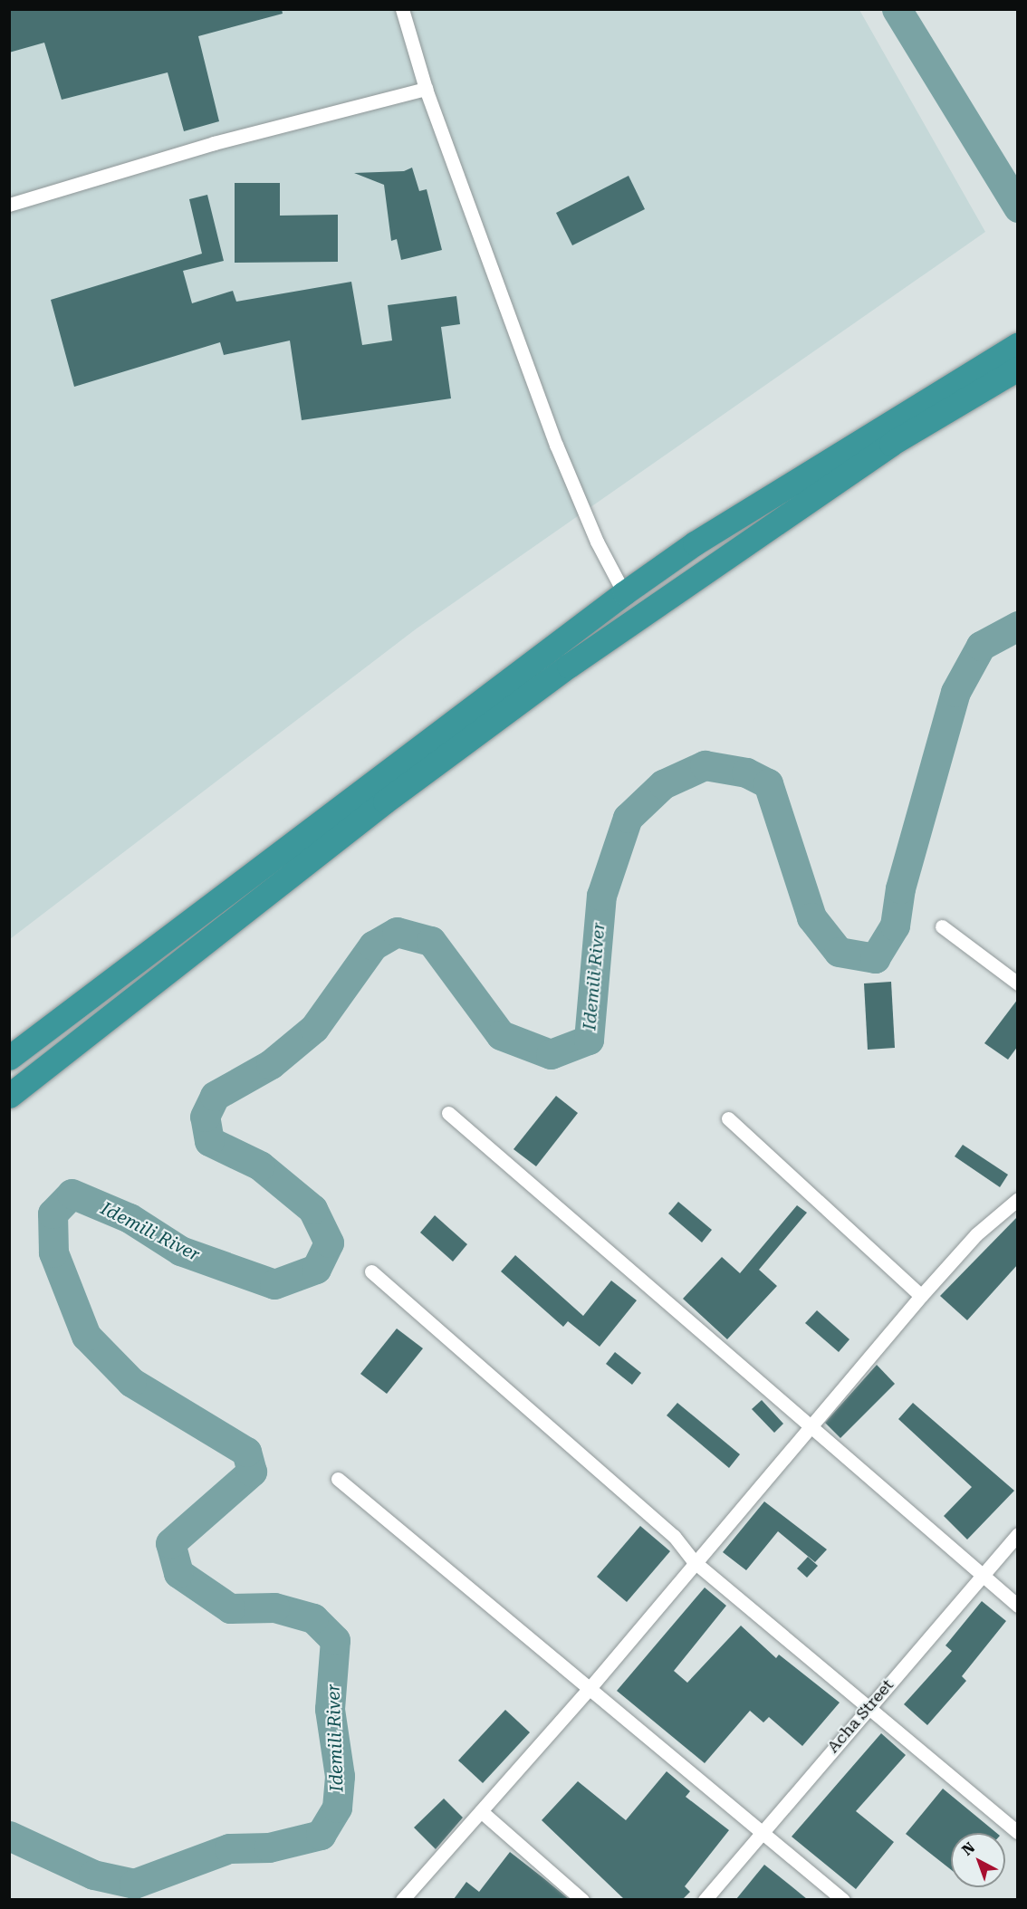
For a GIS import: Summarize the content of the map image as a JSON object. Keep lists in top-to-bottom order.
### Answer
{
  "streets": {
    "street": ["Acha Street"]
  },
  "water": ["Idemili River"],
  "north": "top left"
}
